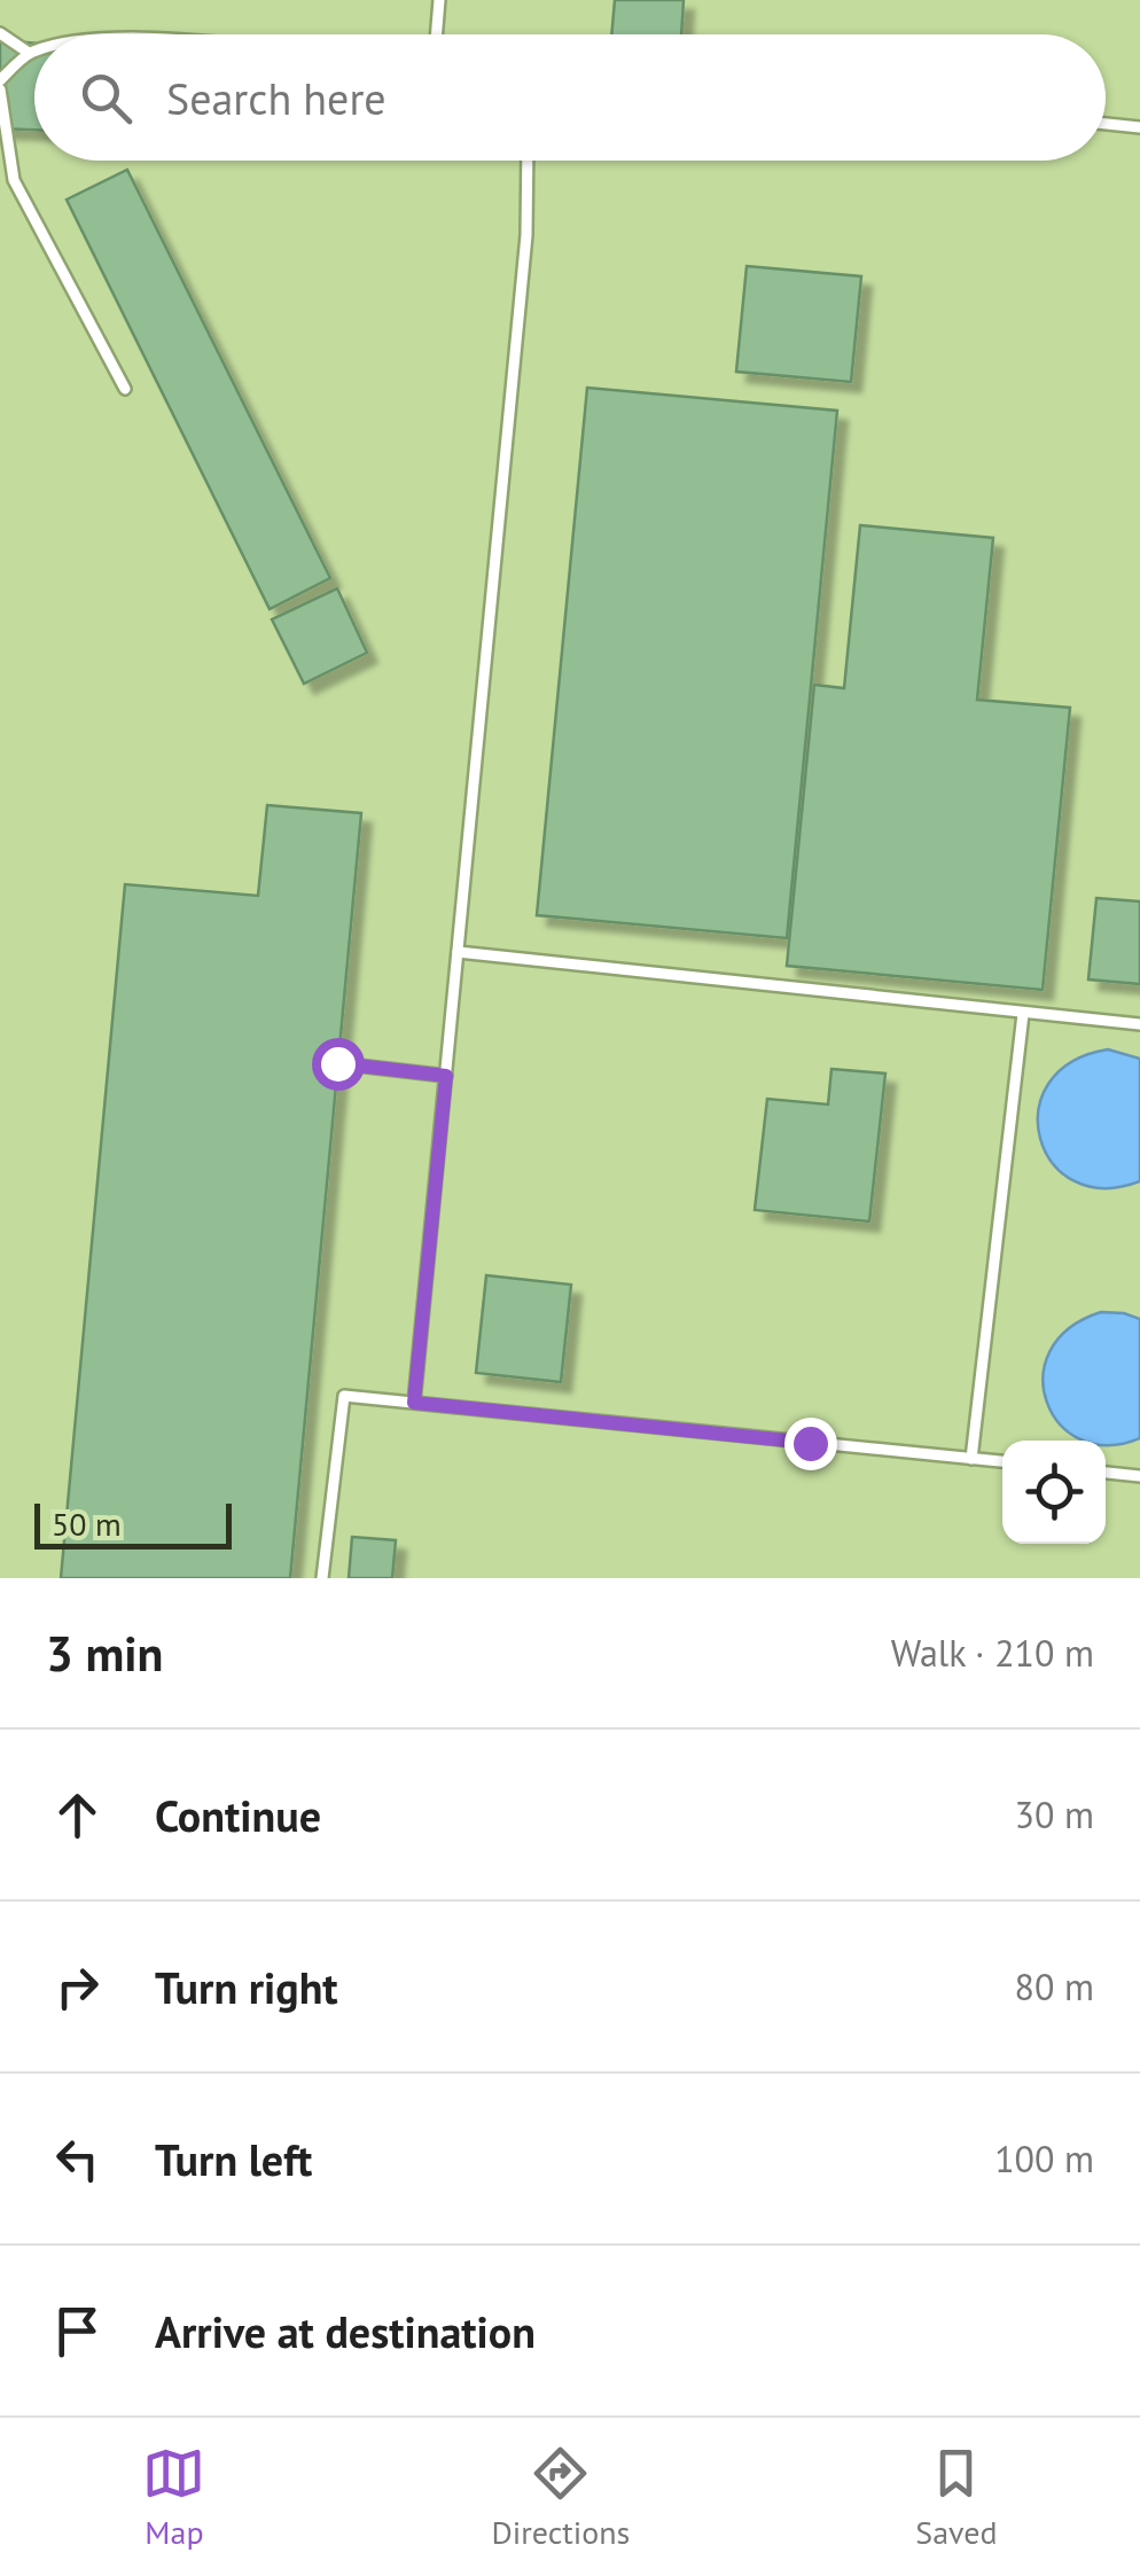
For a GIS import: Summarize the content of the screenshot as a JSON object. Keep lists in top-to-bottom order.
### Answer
{
  "scale_bar": "50 m",
  "page": {
    "search": "Search here",
    "scale": "50 m",
    "heading": ["3 min", "Walk · 210 m"],
    "list": [
      ["Continue", "30 m"],
      ["Turn right", "80 m"],
      ["Turn left", "100 m"],
      "Arrive at destination"
    ],
    "nav": ["Map", "Directions", "Saved"]
  }
}
